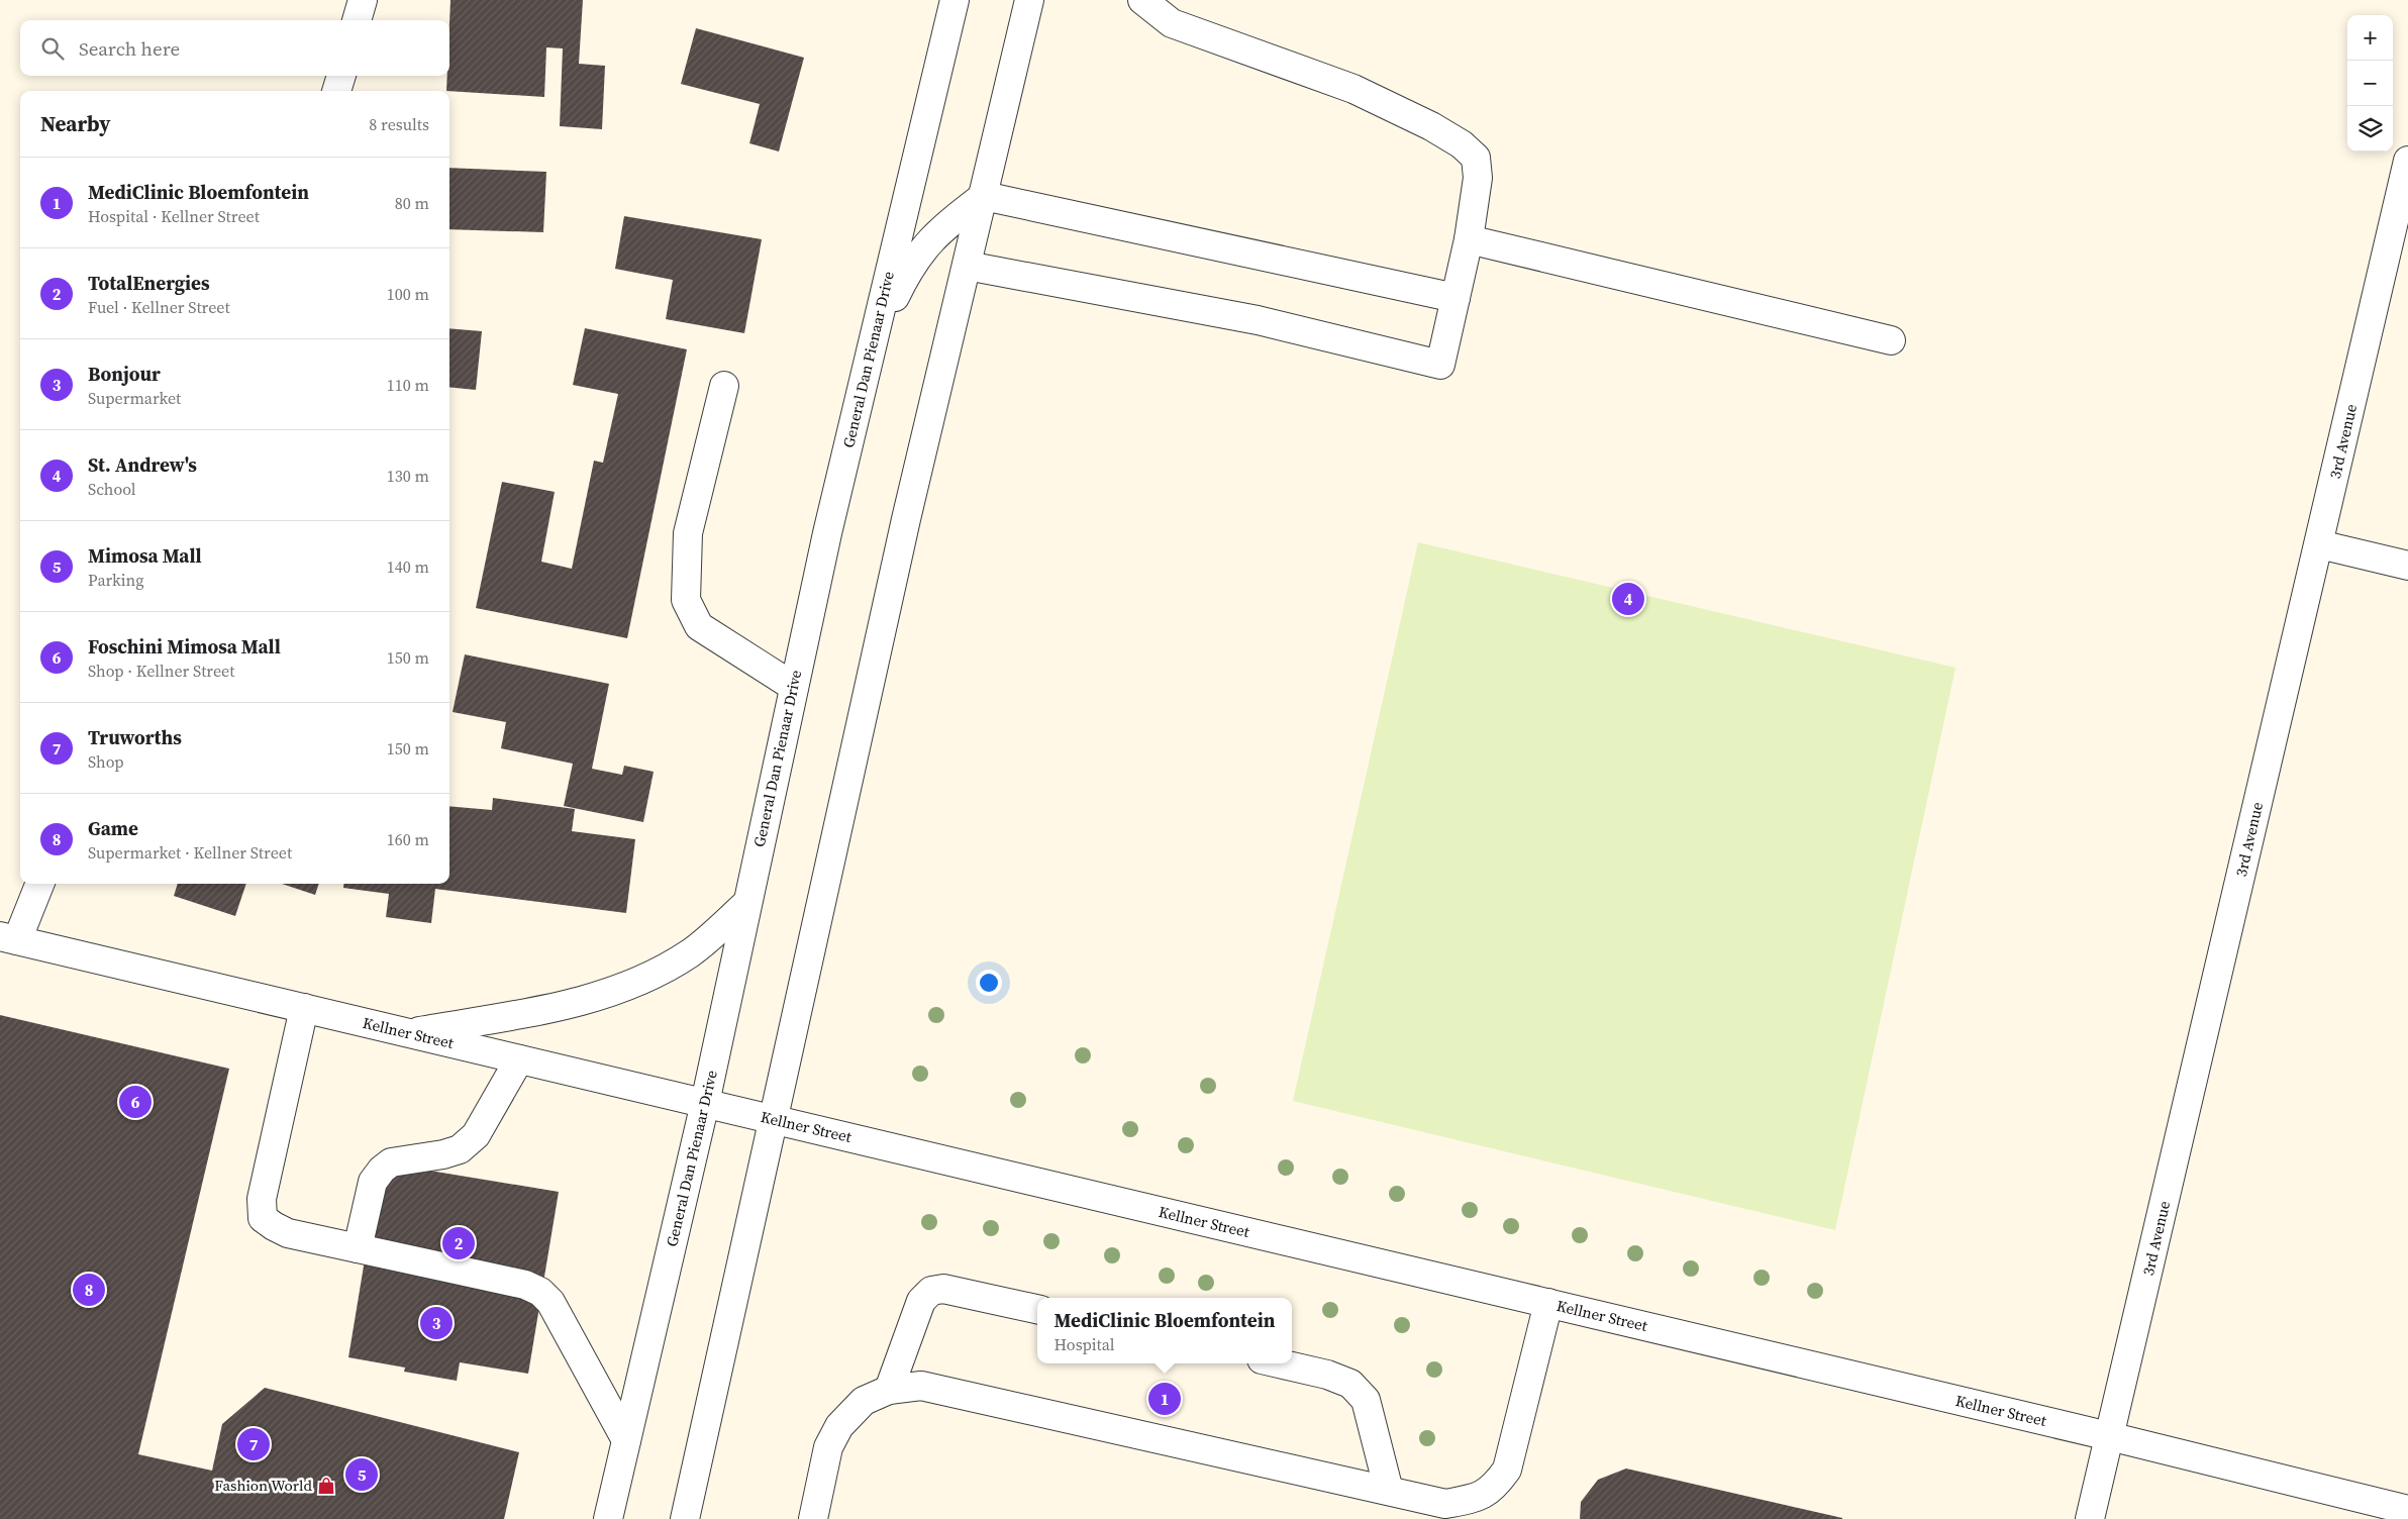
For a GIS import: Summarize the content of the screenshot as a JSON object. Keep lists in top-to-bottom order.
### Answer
{
  "streets": {
    "street": ["General Dan Pienaar Drive", "3rd Avenue", "Kellner Street"]
  },
  "crossings": [
    ["General Dan Pienaar Drive", "Kellner Street"],
    ["3rd Avenue", "Kellner Street"]
  ],
  "places": {
    "shop": ["Fashion World"]
  },
  "page": {
    "map_buttons": ["+", "−"],
    "search": "Search here",
    "heading": ["Nearby", "8 results"],
    "list": [
      {
        "mark": "1",
        "name": "MediClinic Bloemfontein",
        "note": "Hospital · Kellner Street",
        "value": "80 m"
      },
      {
        "mark": "2",
        "name": "TotalEnergies",
        "note": "Fuel · Kellner Street",
        "value": "100 m"
      },
      {
        "mark": "3",
        "name": "Bonjour",
        "note": "Supermarket",
        "value": "110 m"
      },
      {
        "mark": "4",
        "name": "St. Andrew's",
        "note": "School",
        "value": "130 m"
      },
      {
        "mark": "5",
        "name": "Mimosa Mall",
        "note": "Parking",
        "value": "140 m"
      },
      {
        "mark": "6",
        "name": "Foschini Mimosa Mall",
        "note": "Shop · Kellner Street",
        "value": "150 m"
      },
      {
        "mark": "7",
        "name": "Truworths",
        "note": "Shop",
        "value": "150 m"
      },
      {
        "mark": "8",
        "name": "Game",
        "note": "Supermarket · Kellner Street",
        "value": "160 m"
      }
    ],
    "pins": [
      "4",
      "6",
      "2",
      "8",
      "3",
      "1",
      "7",
      "5"
    ],
    "popup": ["MediClinic Bloemfontein", "Hospital"]
  }
}
